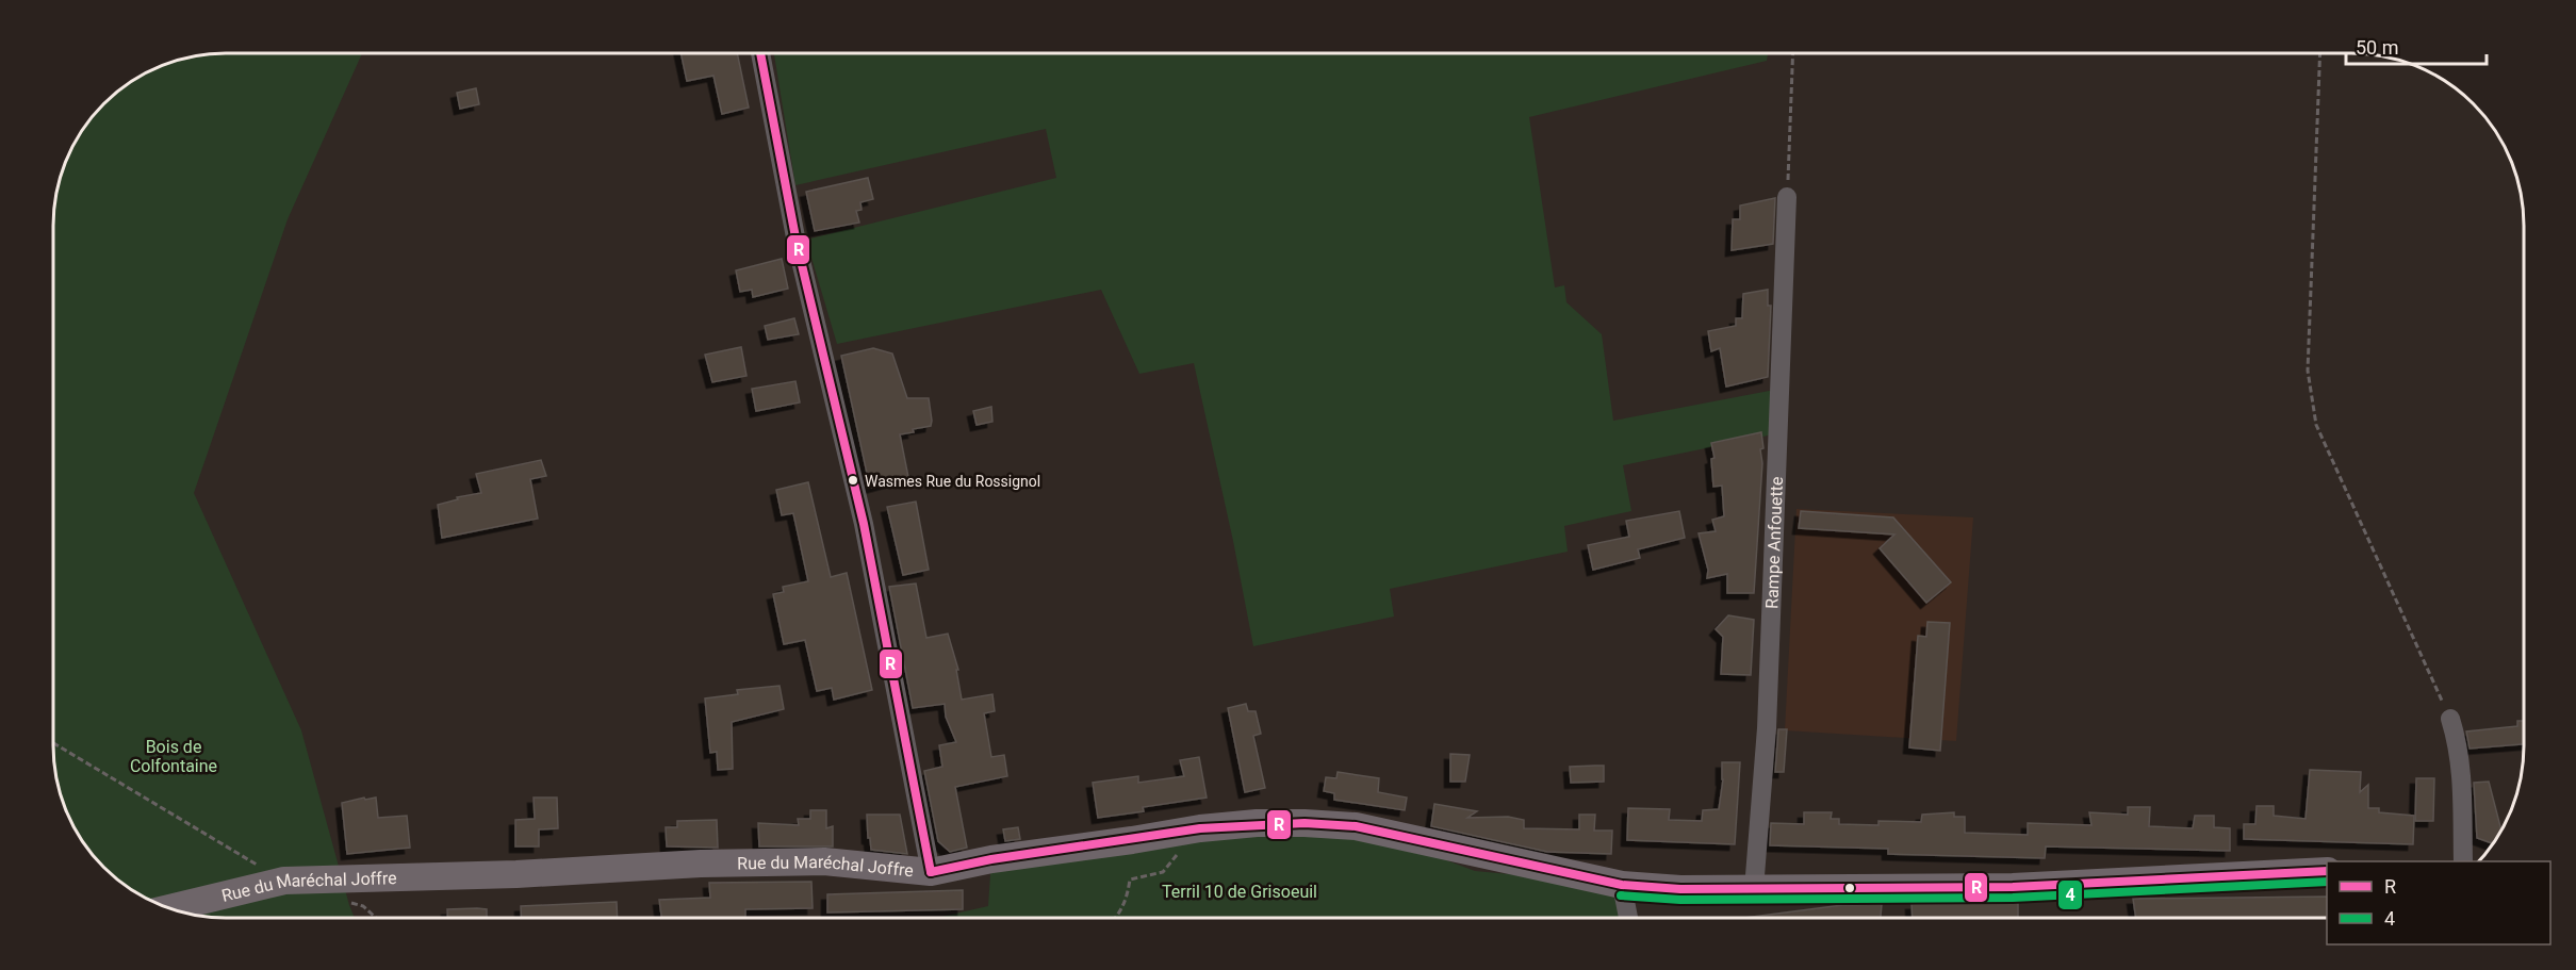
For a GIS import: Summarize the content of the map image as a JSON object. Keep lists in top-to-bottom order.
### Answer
{
  "streets": {
    "street": ["Rampe Anfouette", "Rue du Maréchal Joffre"]
  },
  "crossings": [
    ["Rampe Anfouette", "Rue du Maréchal Joffre"]
  ],
  "parks": ["Bois de Colfontaine", "Terril 10 de Grisoeuil"],
  "places": ["Wasmes Rue du Rossignol"],
  "lines": ["transit line R", "transit line 4"],
  "legend": ["R", "4"],
  "scale_bar": "50 m"
}
